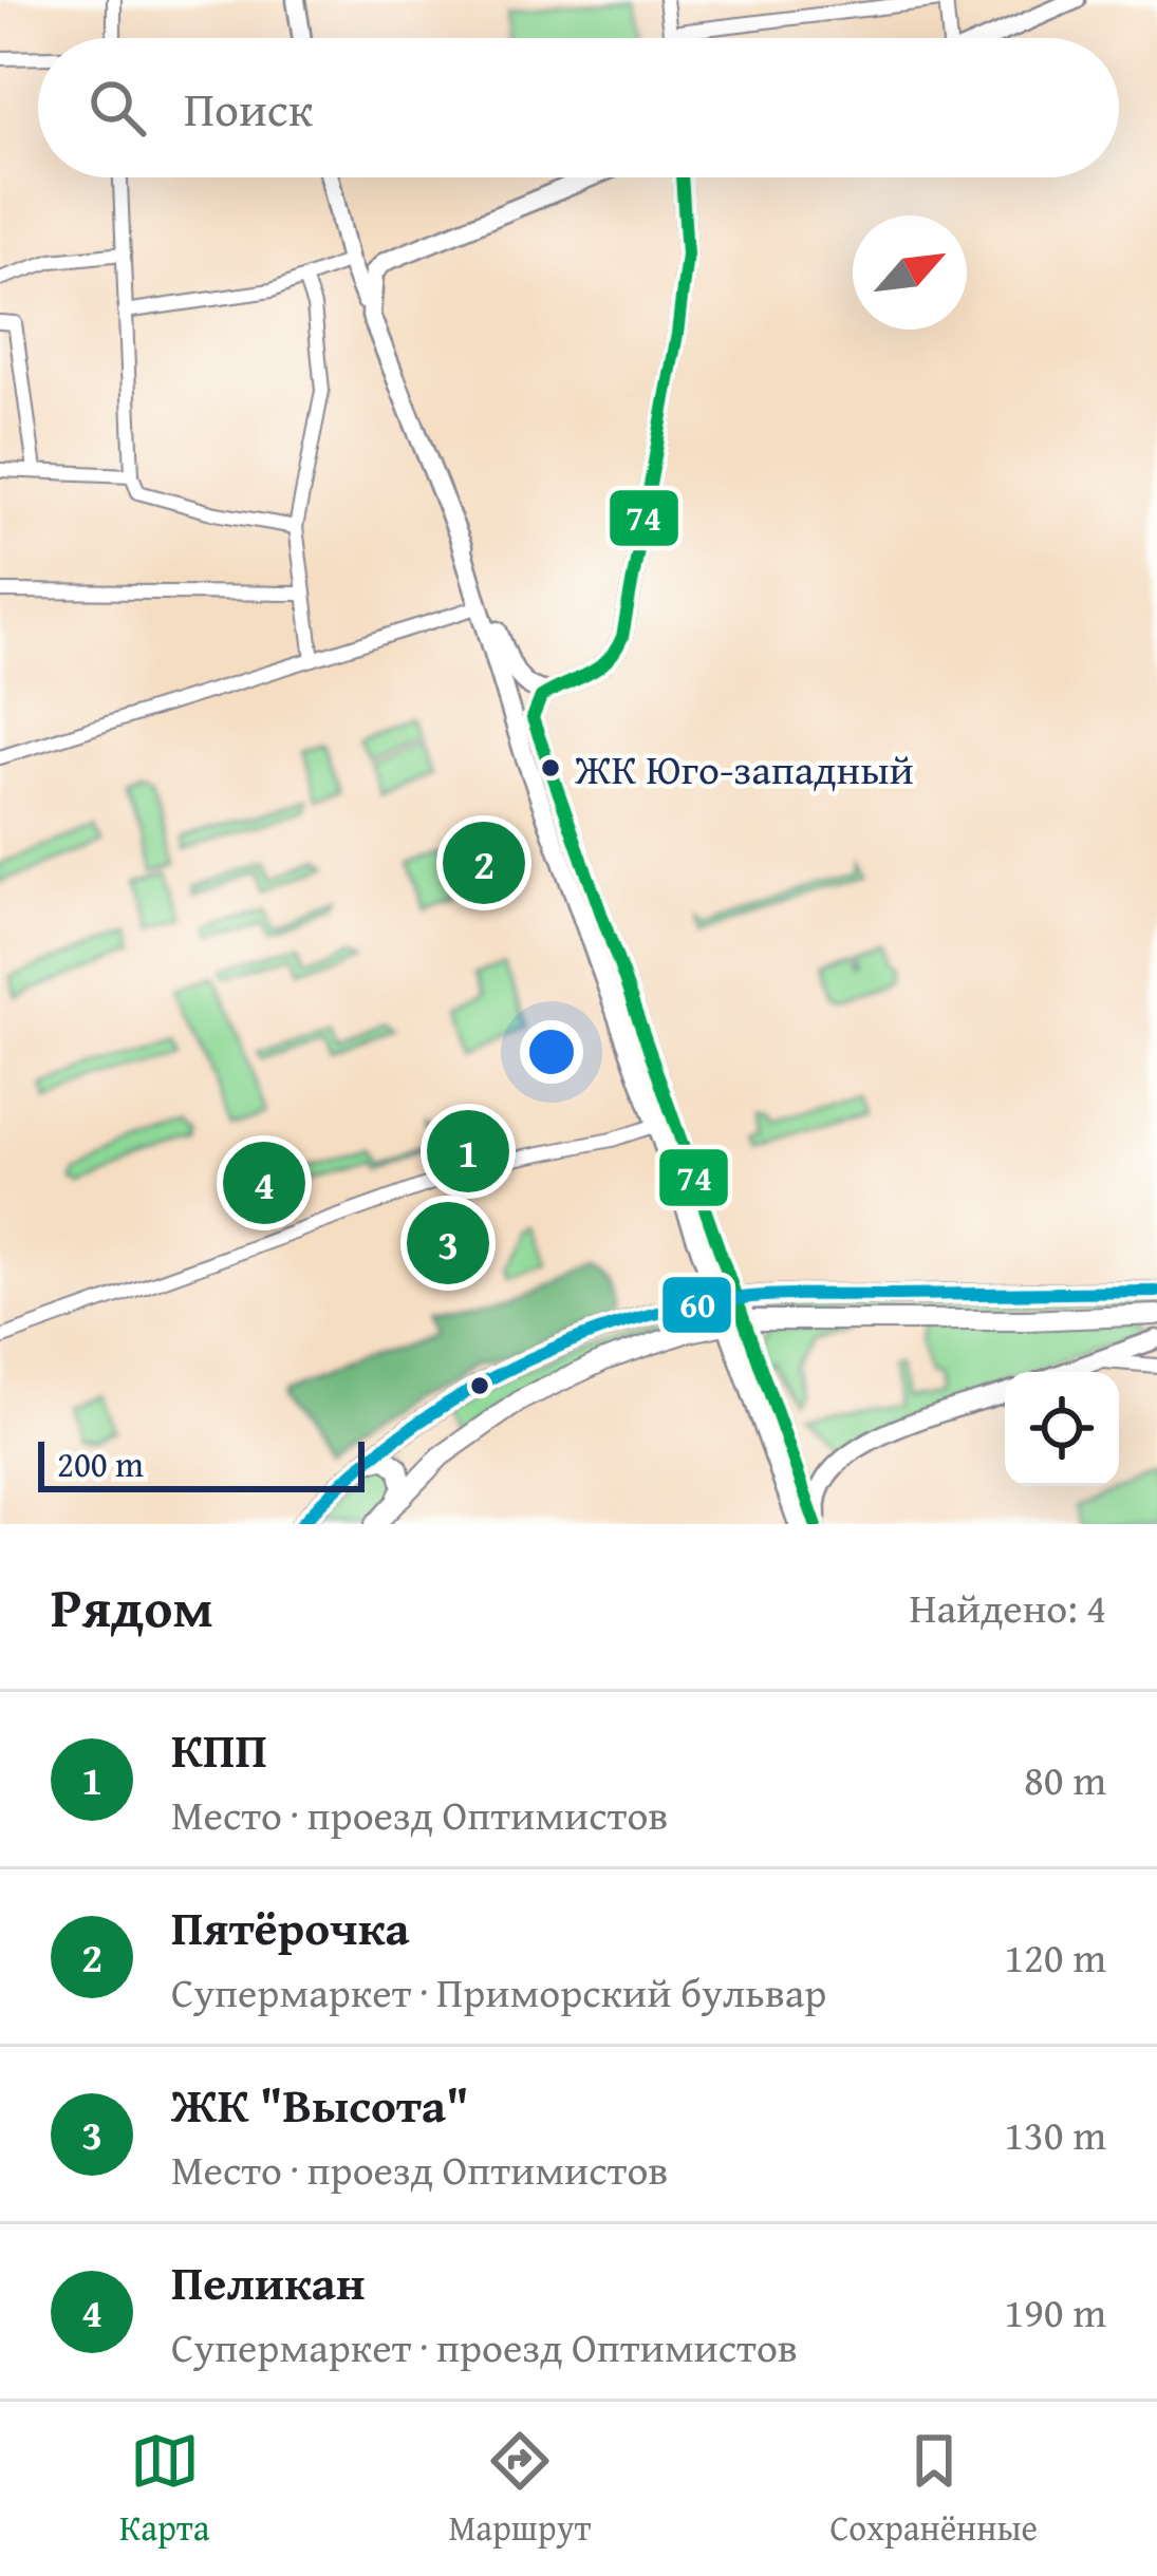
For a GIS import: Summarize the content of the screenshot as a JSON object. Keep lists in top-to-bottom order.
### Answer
{
  "places": ["ЖК Юго-западный"],
  "lines": ["transit line 74", "transit line 60"],
  "scale_bar": "200 m",
  "north": "top right",
  "page": {
    "search": "Поиск",
    "pins": [
      "2",
      "1",
      "4",
      "3"
    ],
    "scale": "200 m",
    "heading": ["Рядом", "Найдено: 4"],
    "list": [
      {
        "mark": "1",
        "name": "КПП",
        "note": "Место · проезд Оптимистов",
        "value": "80 m"
      },
      {
        "mark": "2",
        "name": "Пятёрочка",
        "note": "Супермаркет · Приморский бульвар",
        "value": "120 m"
      },
      {
        "mark": "3",
        "name": "ЖК \"Высота\"",
        "note": "Место · проезд Оптимистов",
        "value": "130 m"
      },
      {
        "mark": "4",
        "name": "Пеликан",
        "note": "Супермаркет · проезд Оптимистов",
        "value": "190 m"
      }
    ],
    "nav": ["Карта", "Маршрут", "Сохранённые"]
  }
}
